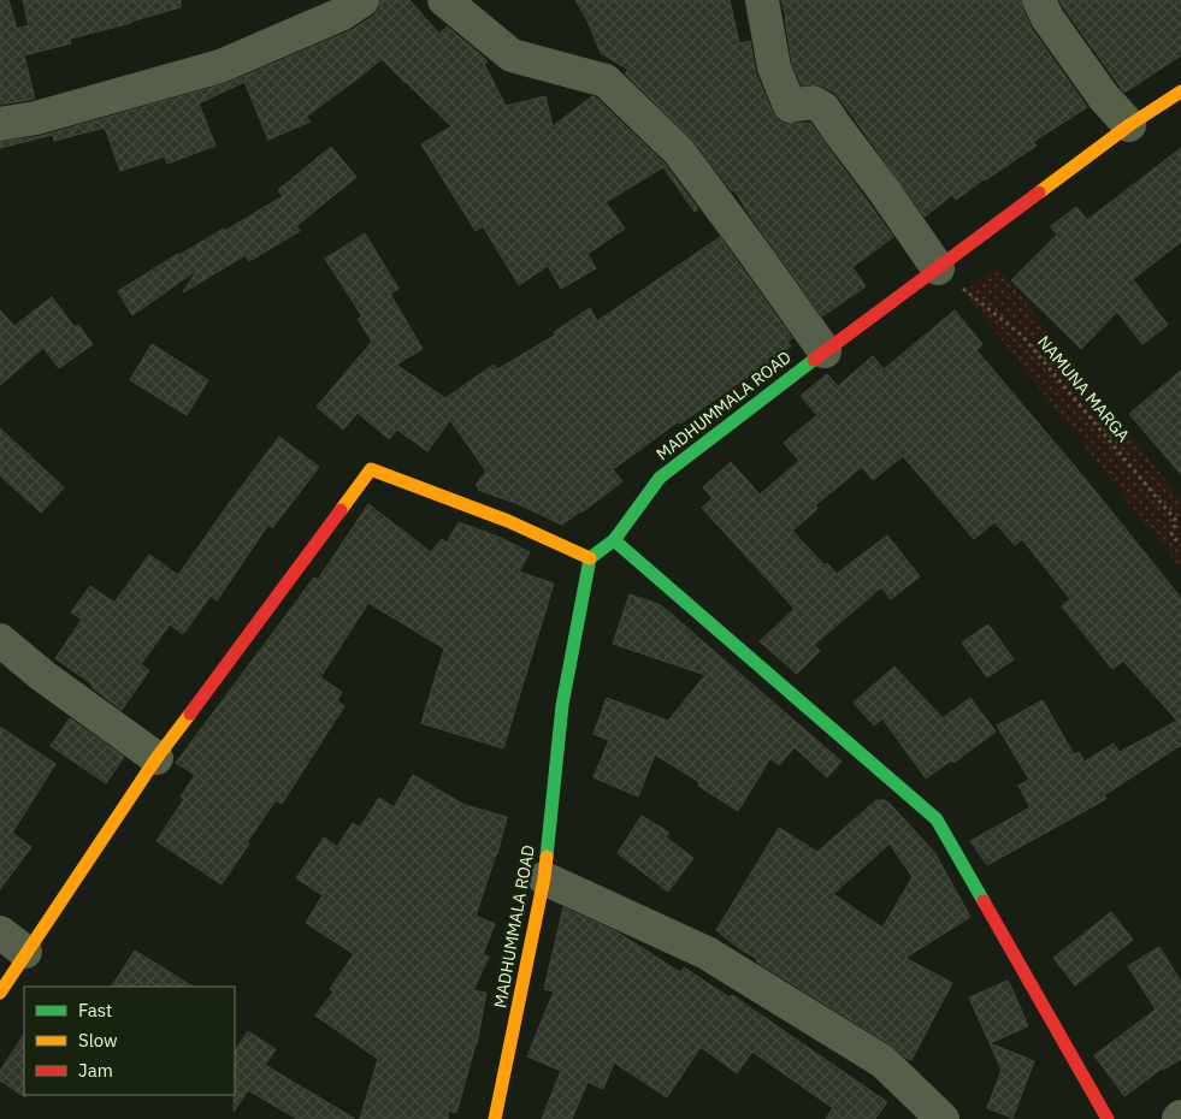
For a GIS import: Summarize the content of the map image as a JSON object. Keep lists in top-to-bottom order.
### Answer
{
  "streets": {
    "street": ["MADHUMMALA ROAD"],
    "path": ["NAMUNA MARGA"]
  },
  "crossings": [
    ["NAMUNA MARGA", "MADHUMMALA ROAD"]
  ],
  "legend": ["Fast", "Slow", "Jam"]
}
